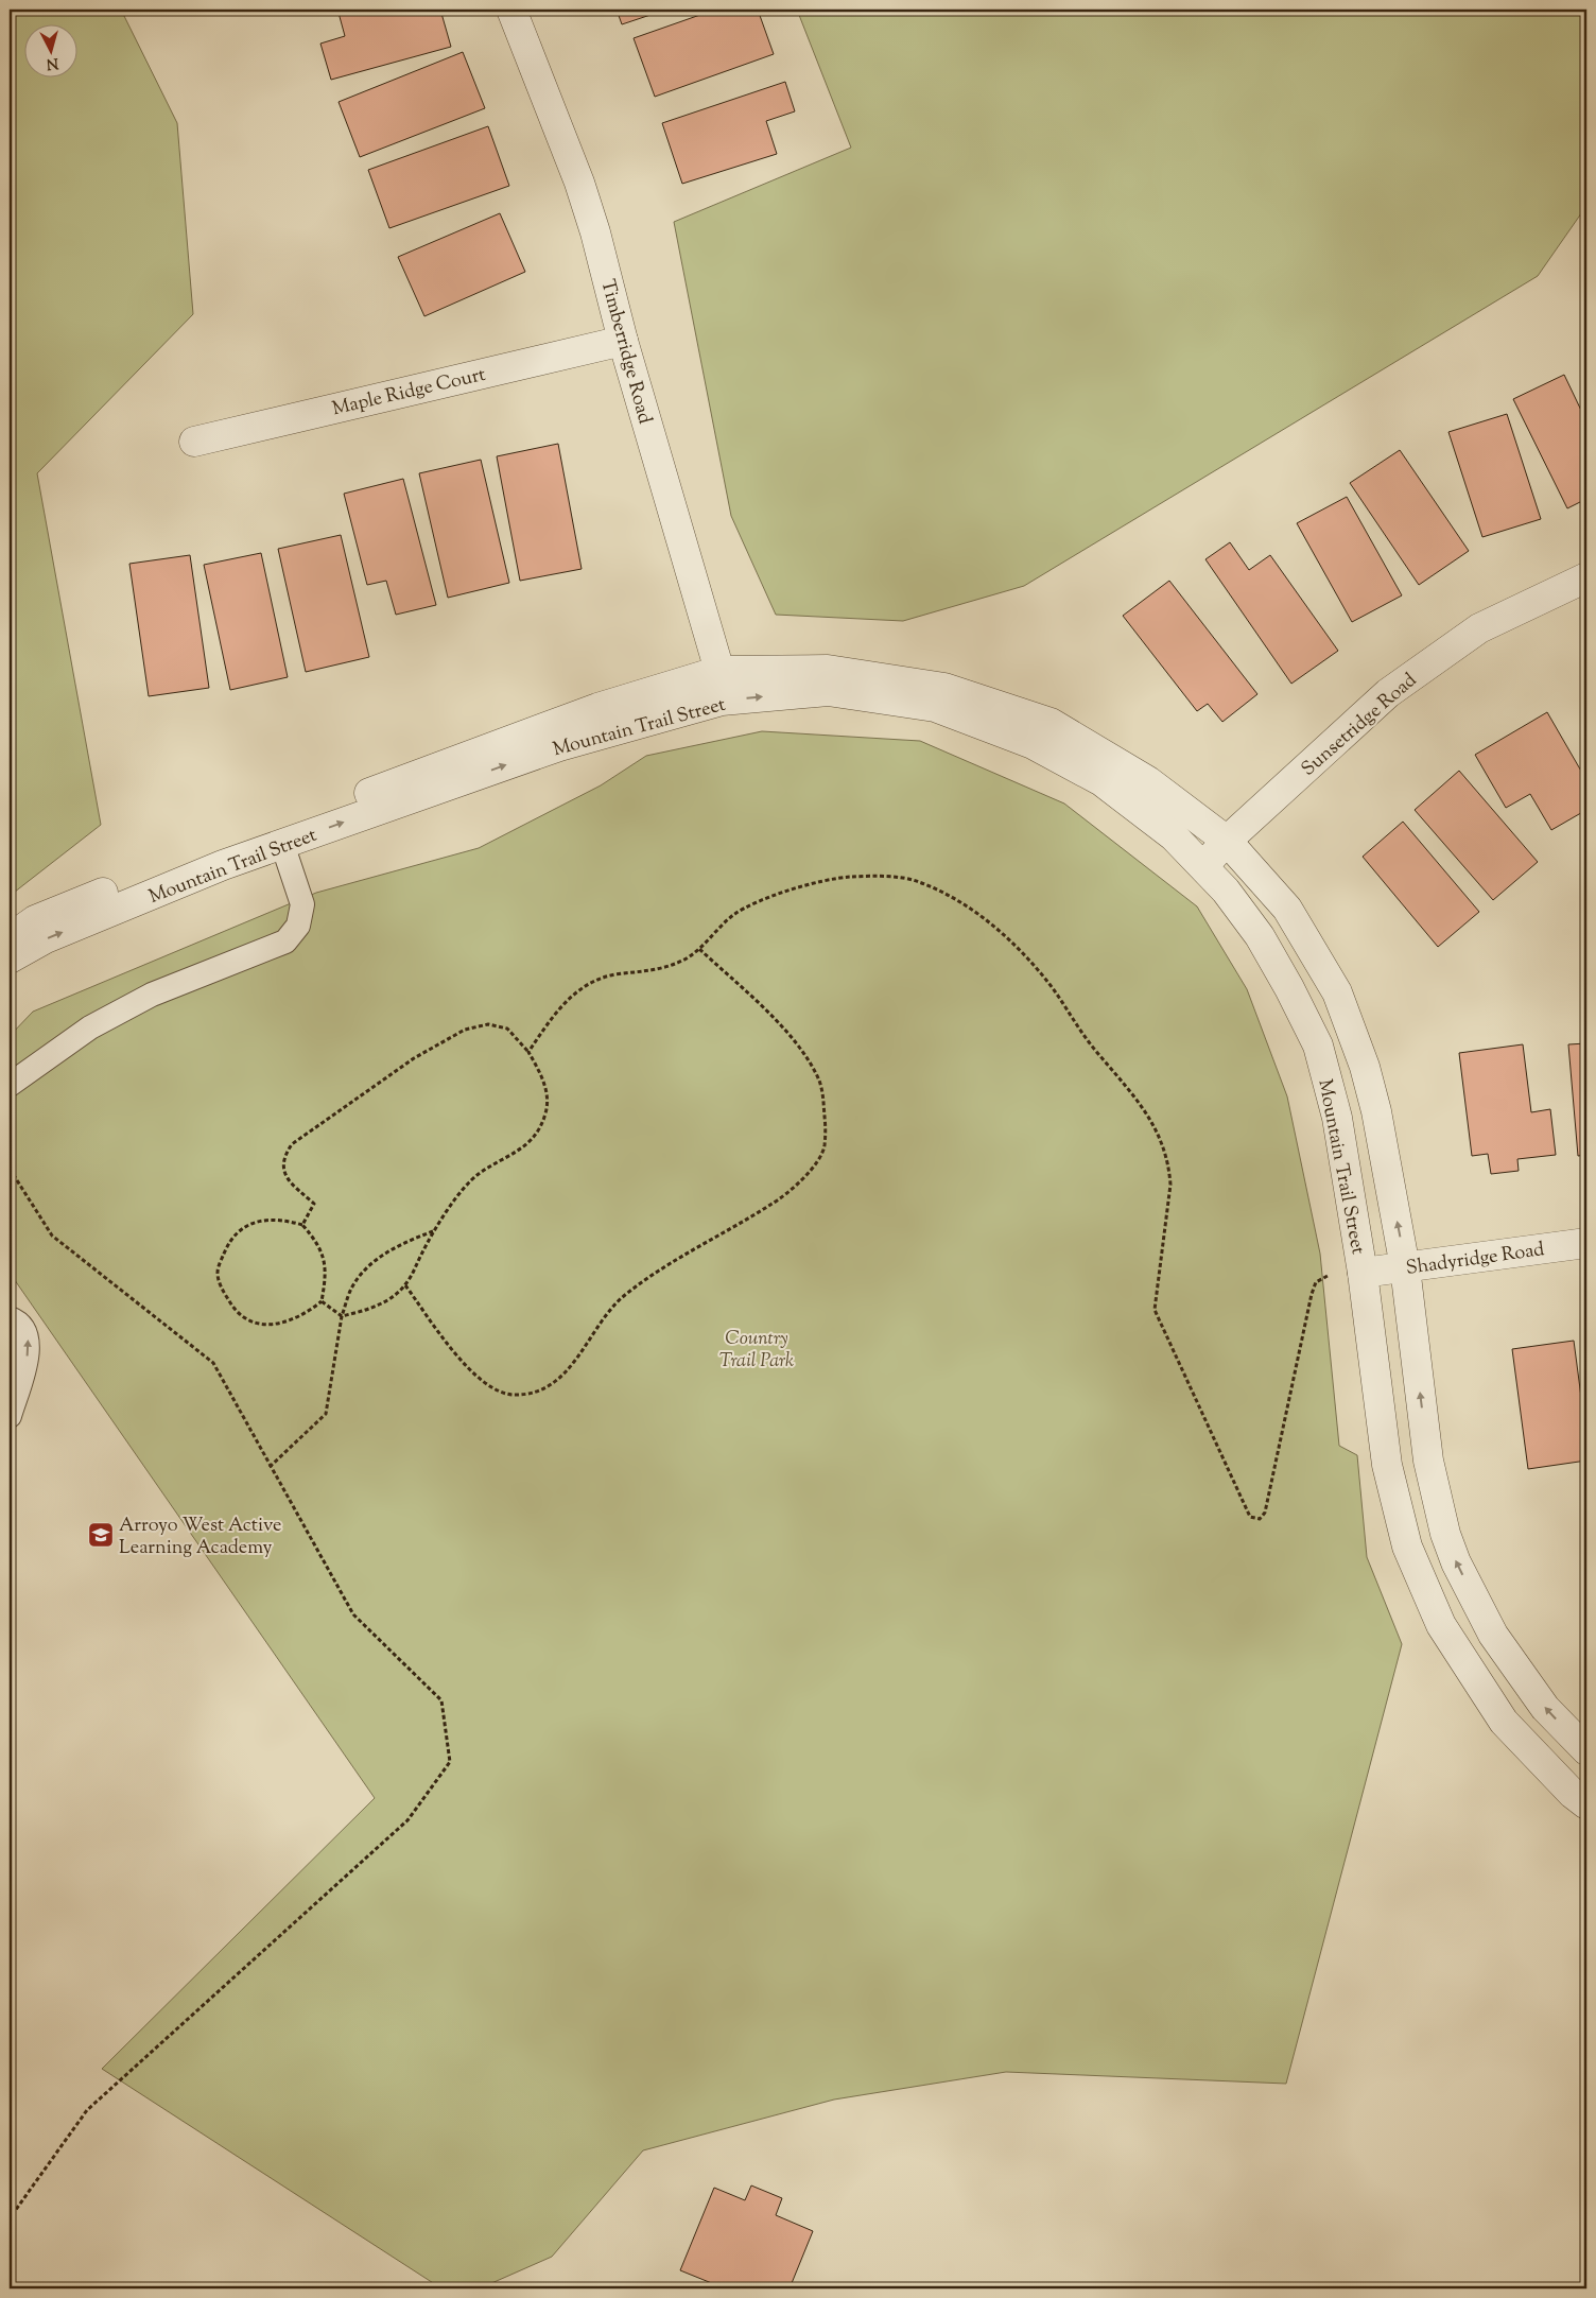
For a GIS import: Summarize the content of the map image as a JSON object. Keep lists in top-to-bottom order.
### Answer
{
  "streets": {
    "street": [
      "Timberridge Road",
      "Maple Ridge Court",
      "Sunsetridge Road",
      "Mountain Trail Street",
      "Shadyridge Road"
    ]
  },
  "crossings": [
    ["Timberridge Road", "Maple Ridge Court"],
    ["Timberridge Road", "Mountain Trail Street"],
    ["Sunsetridge Road", "Mountain Trail Street"],
    ["Mountain Trail Street", "Shadyridge Road"]
  ],
  "parks": ["Country Trail Park"],
  "places": {
    "school or university": ["Arroyo West Active Learning Academy"]
  },
  "north": "bottom"
}
